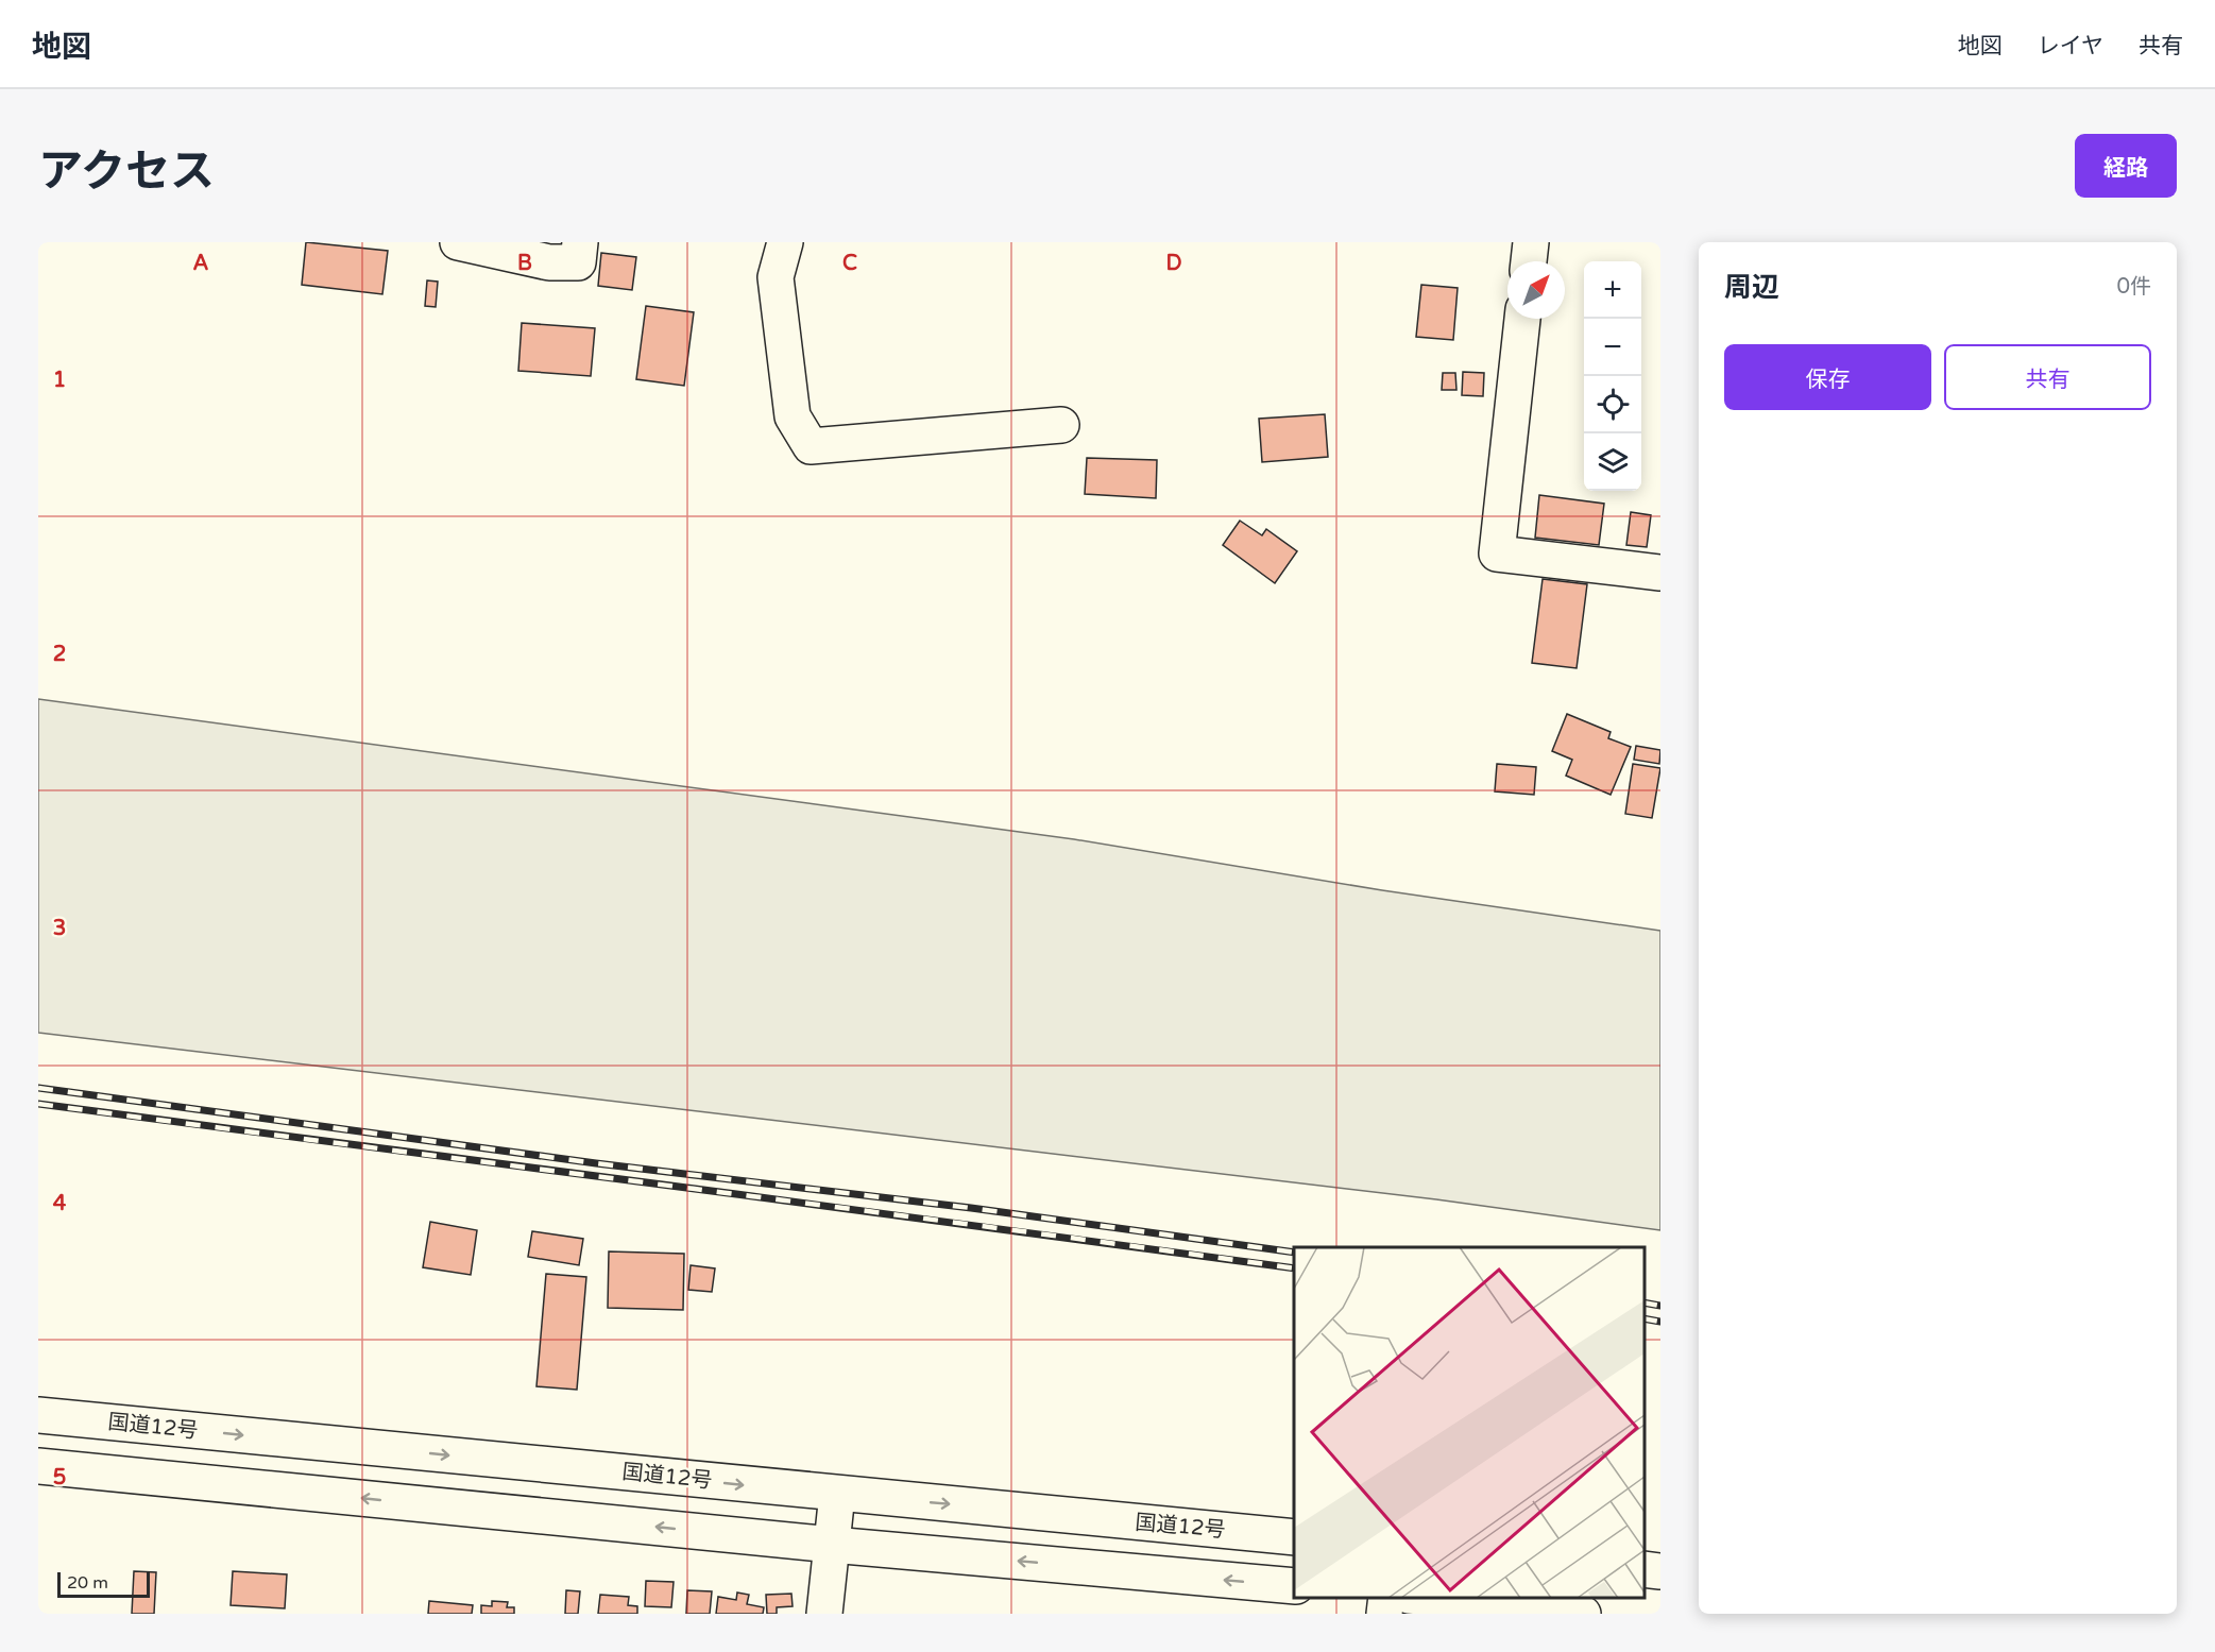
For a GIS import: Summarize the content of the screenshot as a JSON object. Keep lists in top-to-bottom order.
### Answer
{
  "streets": {
    "main road": ["国道12号"]
  },
  "scale_bar": "20 m",
  "north": "top right",
  "page": {
    "header": "地図",
    "nav": ["地図", "レイヤ", "共有"],
    "title": "アクセス",
    "buttons": [
      "経路",
      ["保存", "共有"]
    ],
    "heading": ["周辺", "0件"],
    "map_buttons": ["+", "−"],
    "scale": "20 m"
  },
  "grid": {
    "columns": [
      "A",
      "B",
      "C",
      "D"
    ],
    "rows": [
      "1",
      "2",
      "3",
      "4",
      "5"
    ]
  }
}
